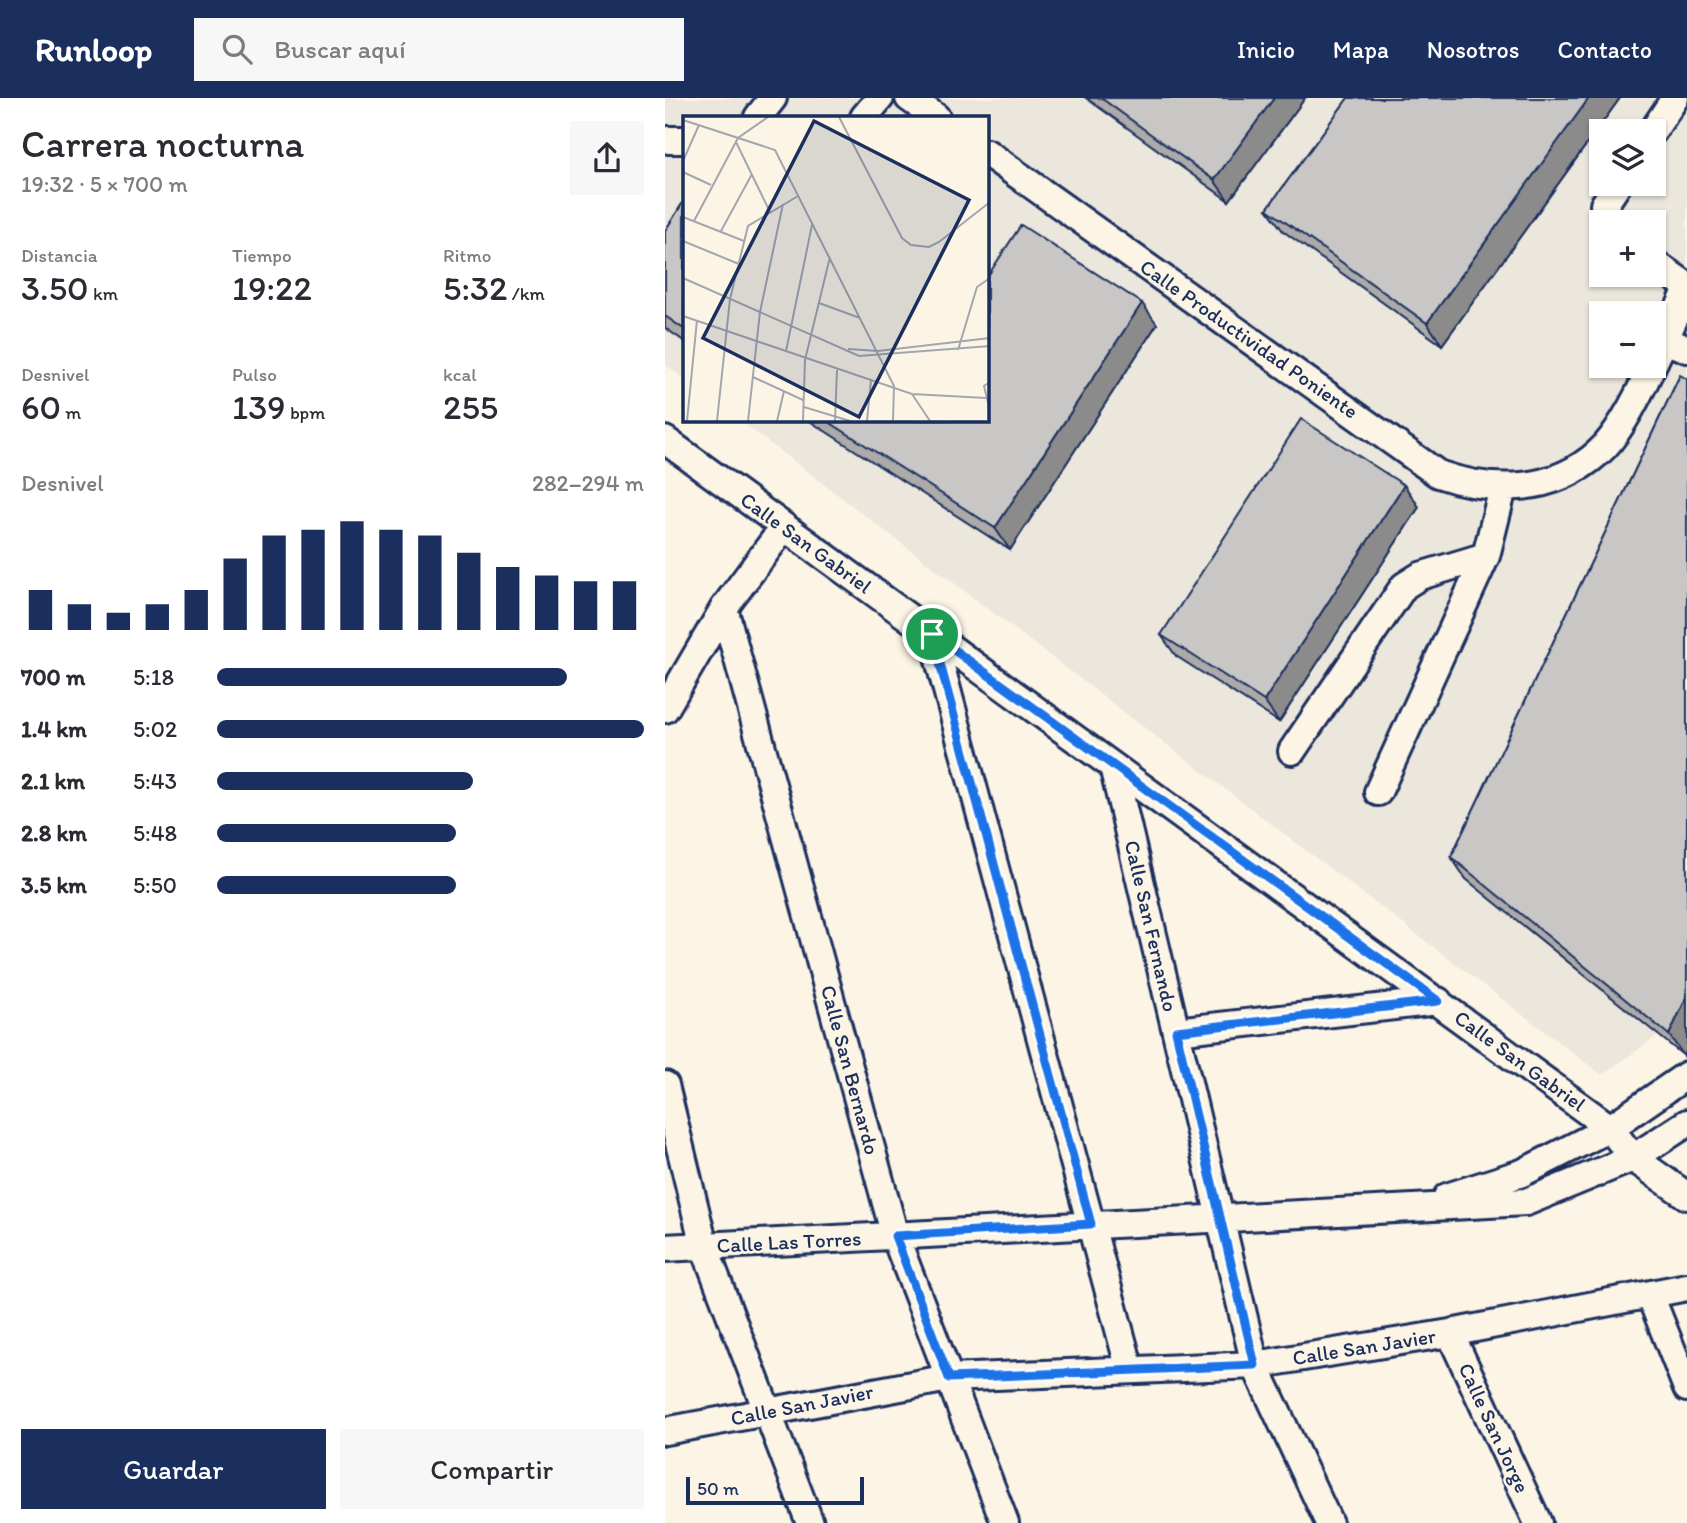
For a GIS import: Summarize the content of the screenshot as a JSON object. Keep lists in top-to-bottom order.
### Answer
{
  "streets": {
    "street": [
      "Calle Productividad Poniente",
      "Calle San Gabriel",
      "Calle San Fernando",
      "Calle San Bernardo",
      "Calle Las Torres",
      "Calle San Javier",
      "Calle San Jorge"
    ]
  },
  "crossings": [
    ["Calle San Gabriel", "Calle San Fernando"],
    ["Calle San Fernando", "Calle Las Torres"],
    ["Calle San Fernando", "Calle San Javier"],
    ["Calle San Bernardo", "Calle Las Torres"],
    ["Calle San Bernardo", "Calle San Javier"],
    ["Calle San Javier", "Calle San Jorge"]
  ],
  "scale_bar": "50 m",
  "page": {
    "header": "Runloop",
    "search": "Buscar aquí",
    "nav": [
      "Inicio",
      "Mapa",
      "Nosotros",
      "Contacto"
    ],
    "heading": ["Carrera nocturna", "19:32 · 5 × 700 m"],
    "map_buttons": ["+", "−"],
    "stats": [
      ["Distancia", "3.50 km"],
      ["Tiempo", "19:22"],
      ["Ritmo", "5:32 /km"],
      ["Desnivel", "60 m"],
      ["Pulso", "139 bpm"],
      ["kcal", "255"]
    ],
    "chart": ["Desnivel", "282–294 m"],
    "list": [
      {
        "name": "700 m",
        "note": "5:18"
      },
      {
        "name": "1.4 km",
        "note": "5:02"
      },
      {
        "name": "2.1 km",
        "note": "5:43"
      },
      {
        "name": "2.8 km",
        "note": "5:48"
      },
      {
        "name": "3.5 km",
        "note": "5:50"
      }
    ],
    "buttons": ["Guardar", "Compartir"],
    "scale": "50 m"
  }
}
